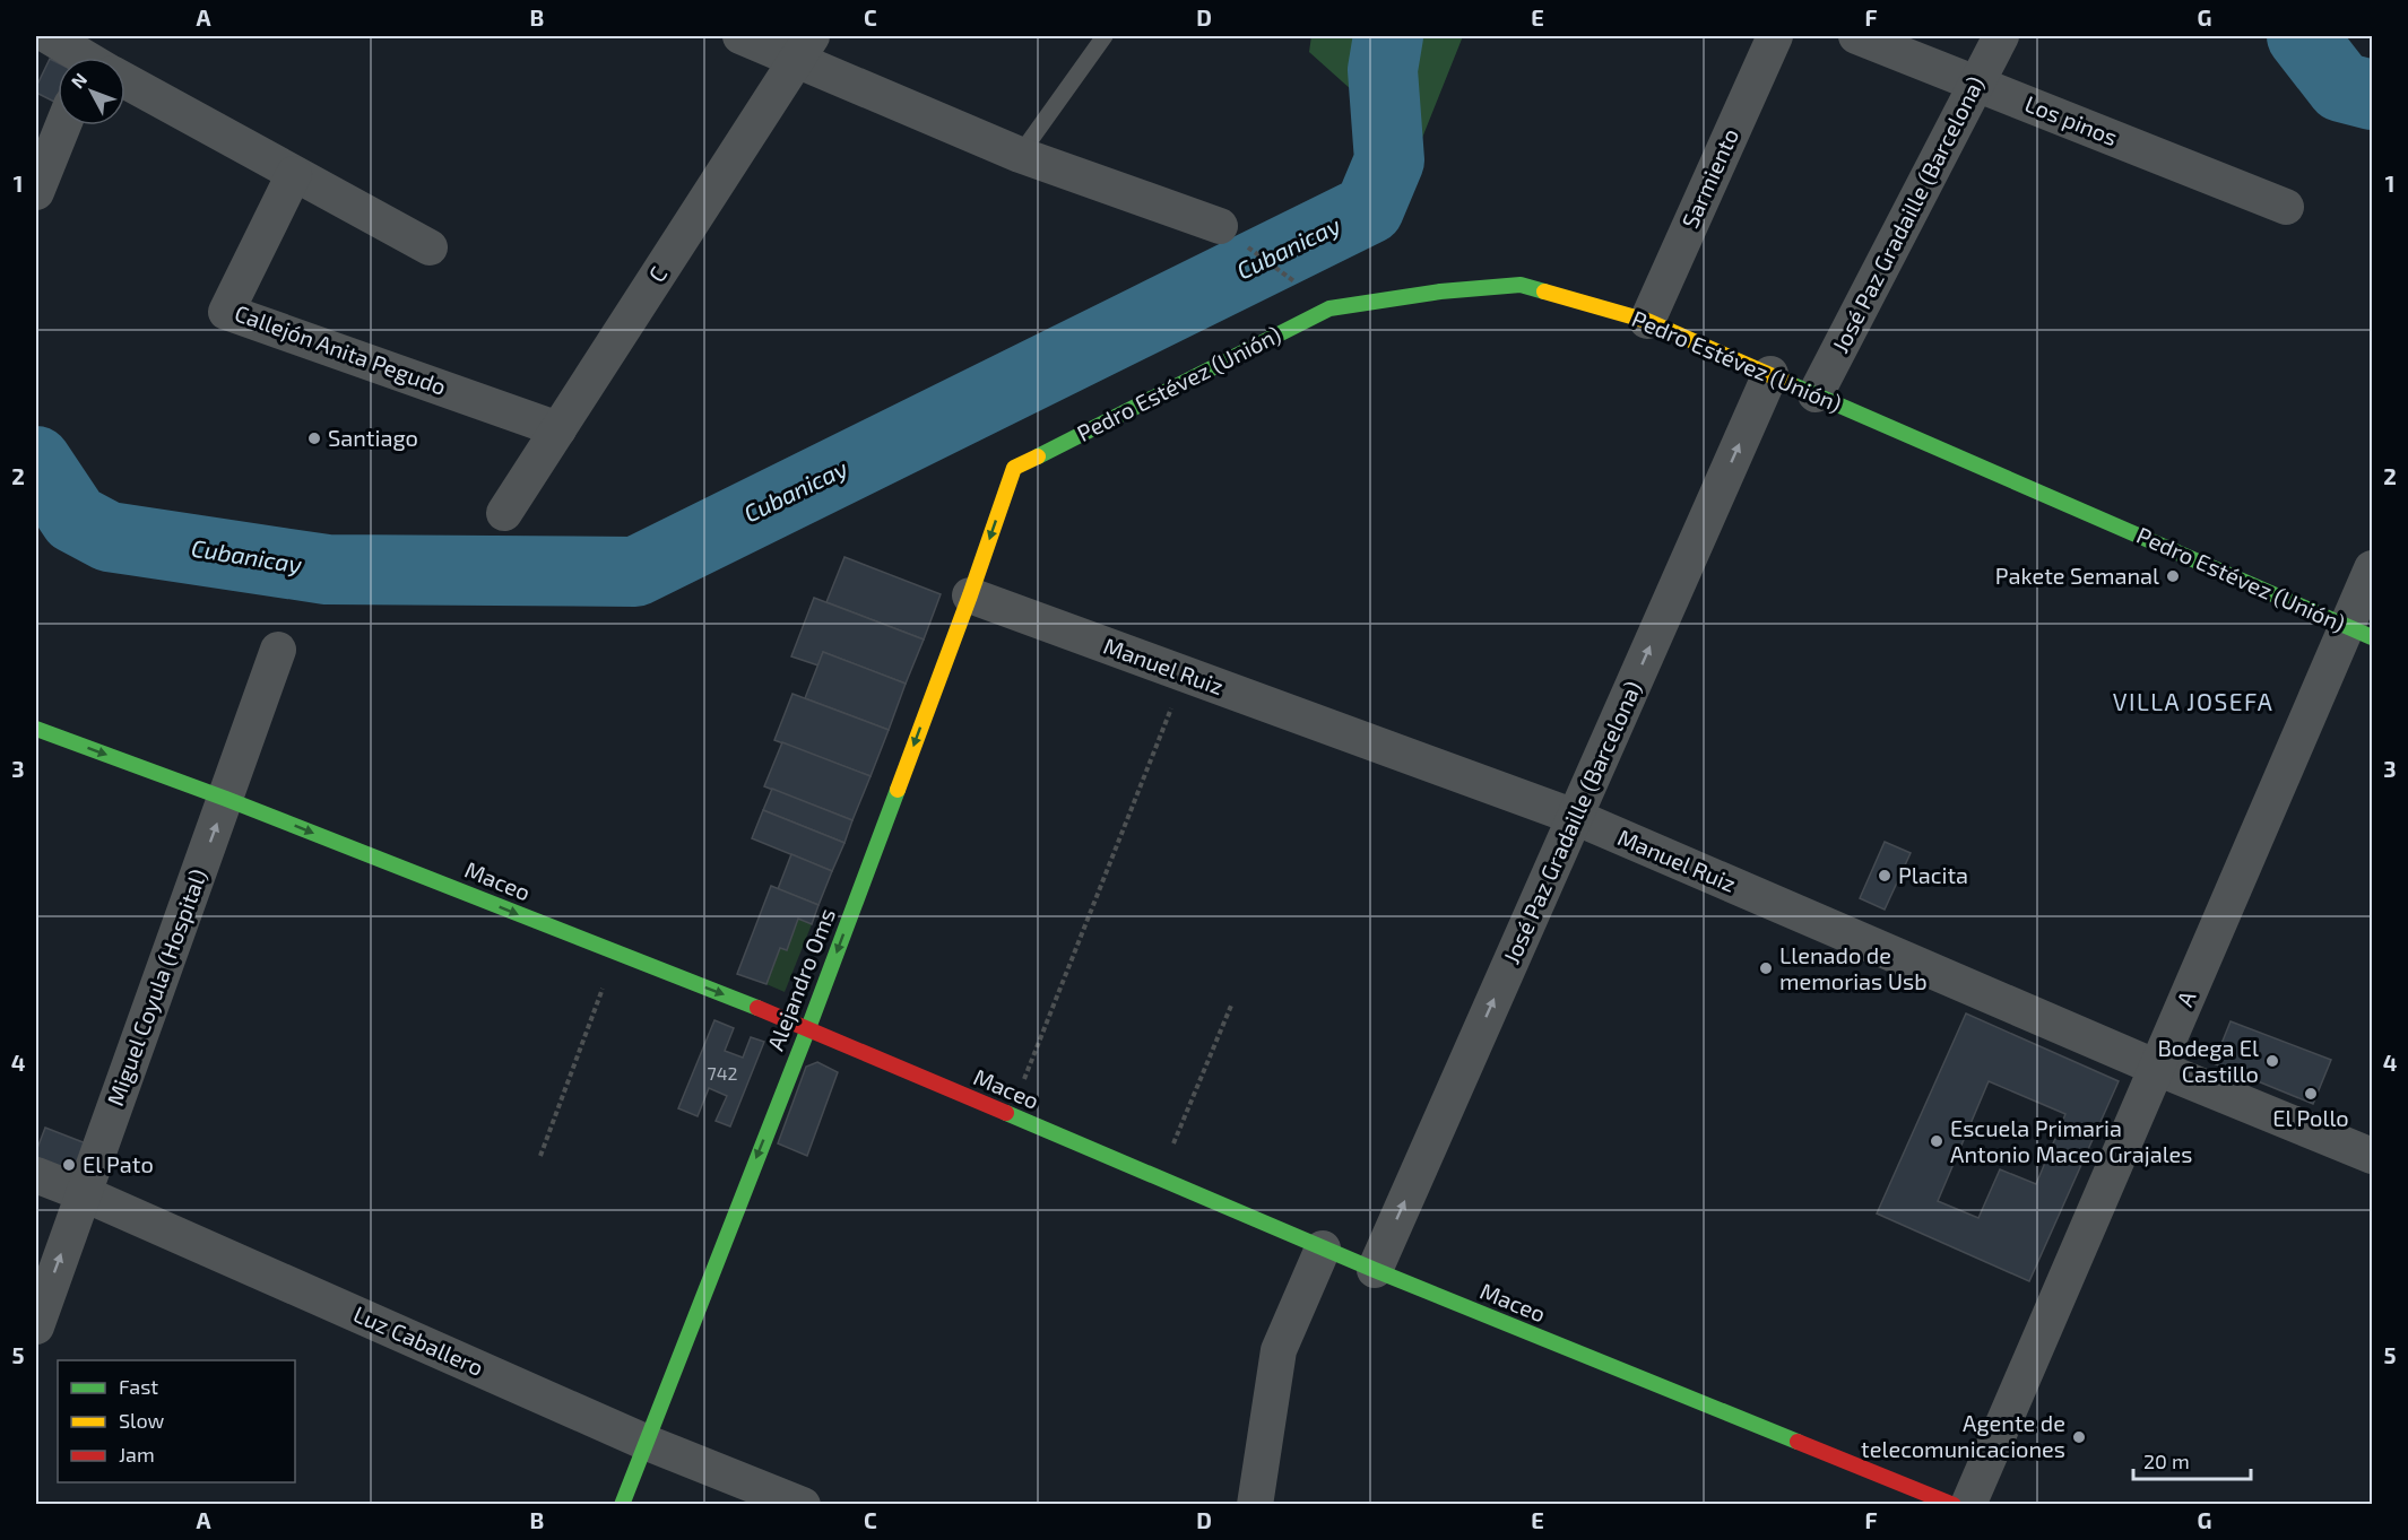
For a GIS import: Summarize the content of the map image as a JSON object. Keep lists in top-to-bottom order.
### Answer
{
  "streets": {
    "street": [
      "Los pinos",
      "Sarmiento",
      "José Paz Gradaille (Barcelona)",
      "C",
      "Callejón Anita Pegudo",
      "Pedro Estévez (Unión)",
      "Manuel Ruiz",
      "Maceo",
      "Alejandro Oms",
      "Miguel Coyula (Hospital)",
      "A",
      "Luz Caballero"
    ]
  },
  "crossings": [
    ["Los pinos", "José Paz Gradaille (Barcelona)"],
    ["Sarmiento", "Pedro Estévez (Unión)"],
    ["José Paz Gradaille (Barcelona)", "Pedro Estévez (Unión)"],
    ["José Paz Gradaille (Barcelona)", "Manuel Ruiz"],
    ["José Paz Gradaille (Barcelona)", "Maceo"],
    ["C", "Callejón Anita Pegudo"],
    ["Pedro Estévez (Unión)", "Alejandro Oms"],
    ["Pedro Estévez (Unión)", "A"],
    ["Manuel Ruiz", "Alejandro Oms"],
    ["Manuel Ruiz", "A"],
    ["Maceo", "Alejandro Oms"],
    ["Maceo", "Miguel Coyula (Hospital)"],
    ["Alejandro Oms", "Luz Caballero"],
    ["Miguel Coyula (Hospital)", "Luz Caballero"]
  ],
  "one_way": [
    "José Paz Gradaille (Barcelona)",
    "Maceo",
    "Alejandro Oms",
    "Miguel Coyula (Hospital)"
  ],
  "districts": ["VILLA JOSEFA"],
  "water": ["Cubanicay"],
  "places": [
    "Santiago",
    "Pakete Semanal",
    "Placita",
    "Llenado de memorias Usb",
    "Bodega El Castillo",
    "El Pollo",
    "Escuela Primaria Antonio Maceo Grajales",
    "El Pato",
    "Agente de telecomunicaciones"
  ],
  "house_numbers": ["742"],
  "legend": ["Fast", "Slow", "Jam"],
  "scale_bar": "20 m",
  "north": "top left",
  "grid": {
    "columns": [
      "A",
      "B",
      "C",
      "D",
      "E",
      "F",
      "G"
    ],
    "rows": [
      "1",
      "2",
      "3",
      "4",
      "5"
    ]
  }
}
